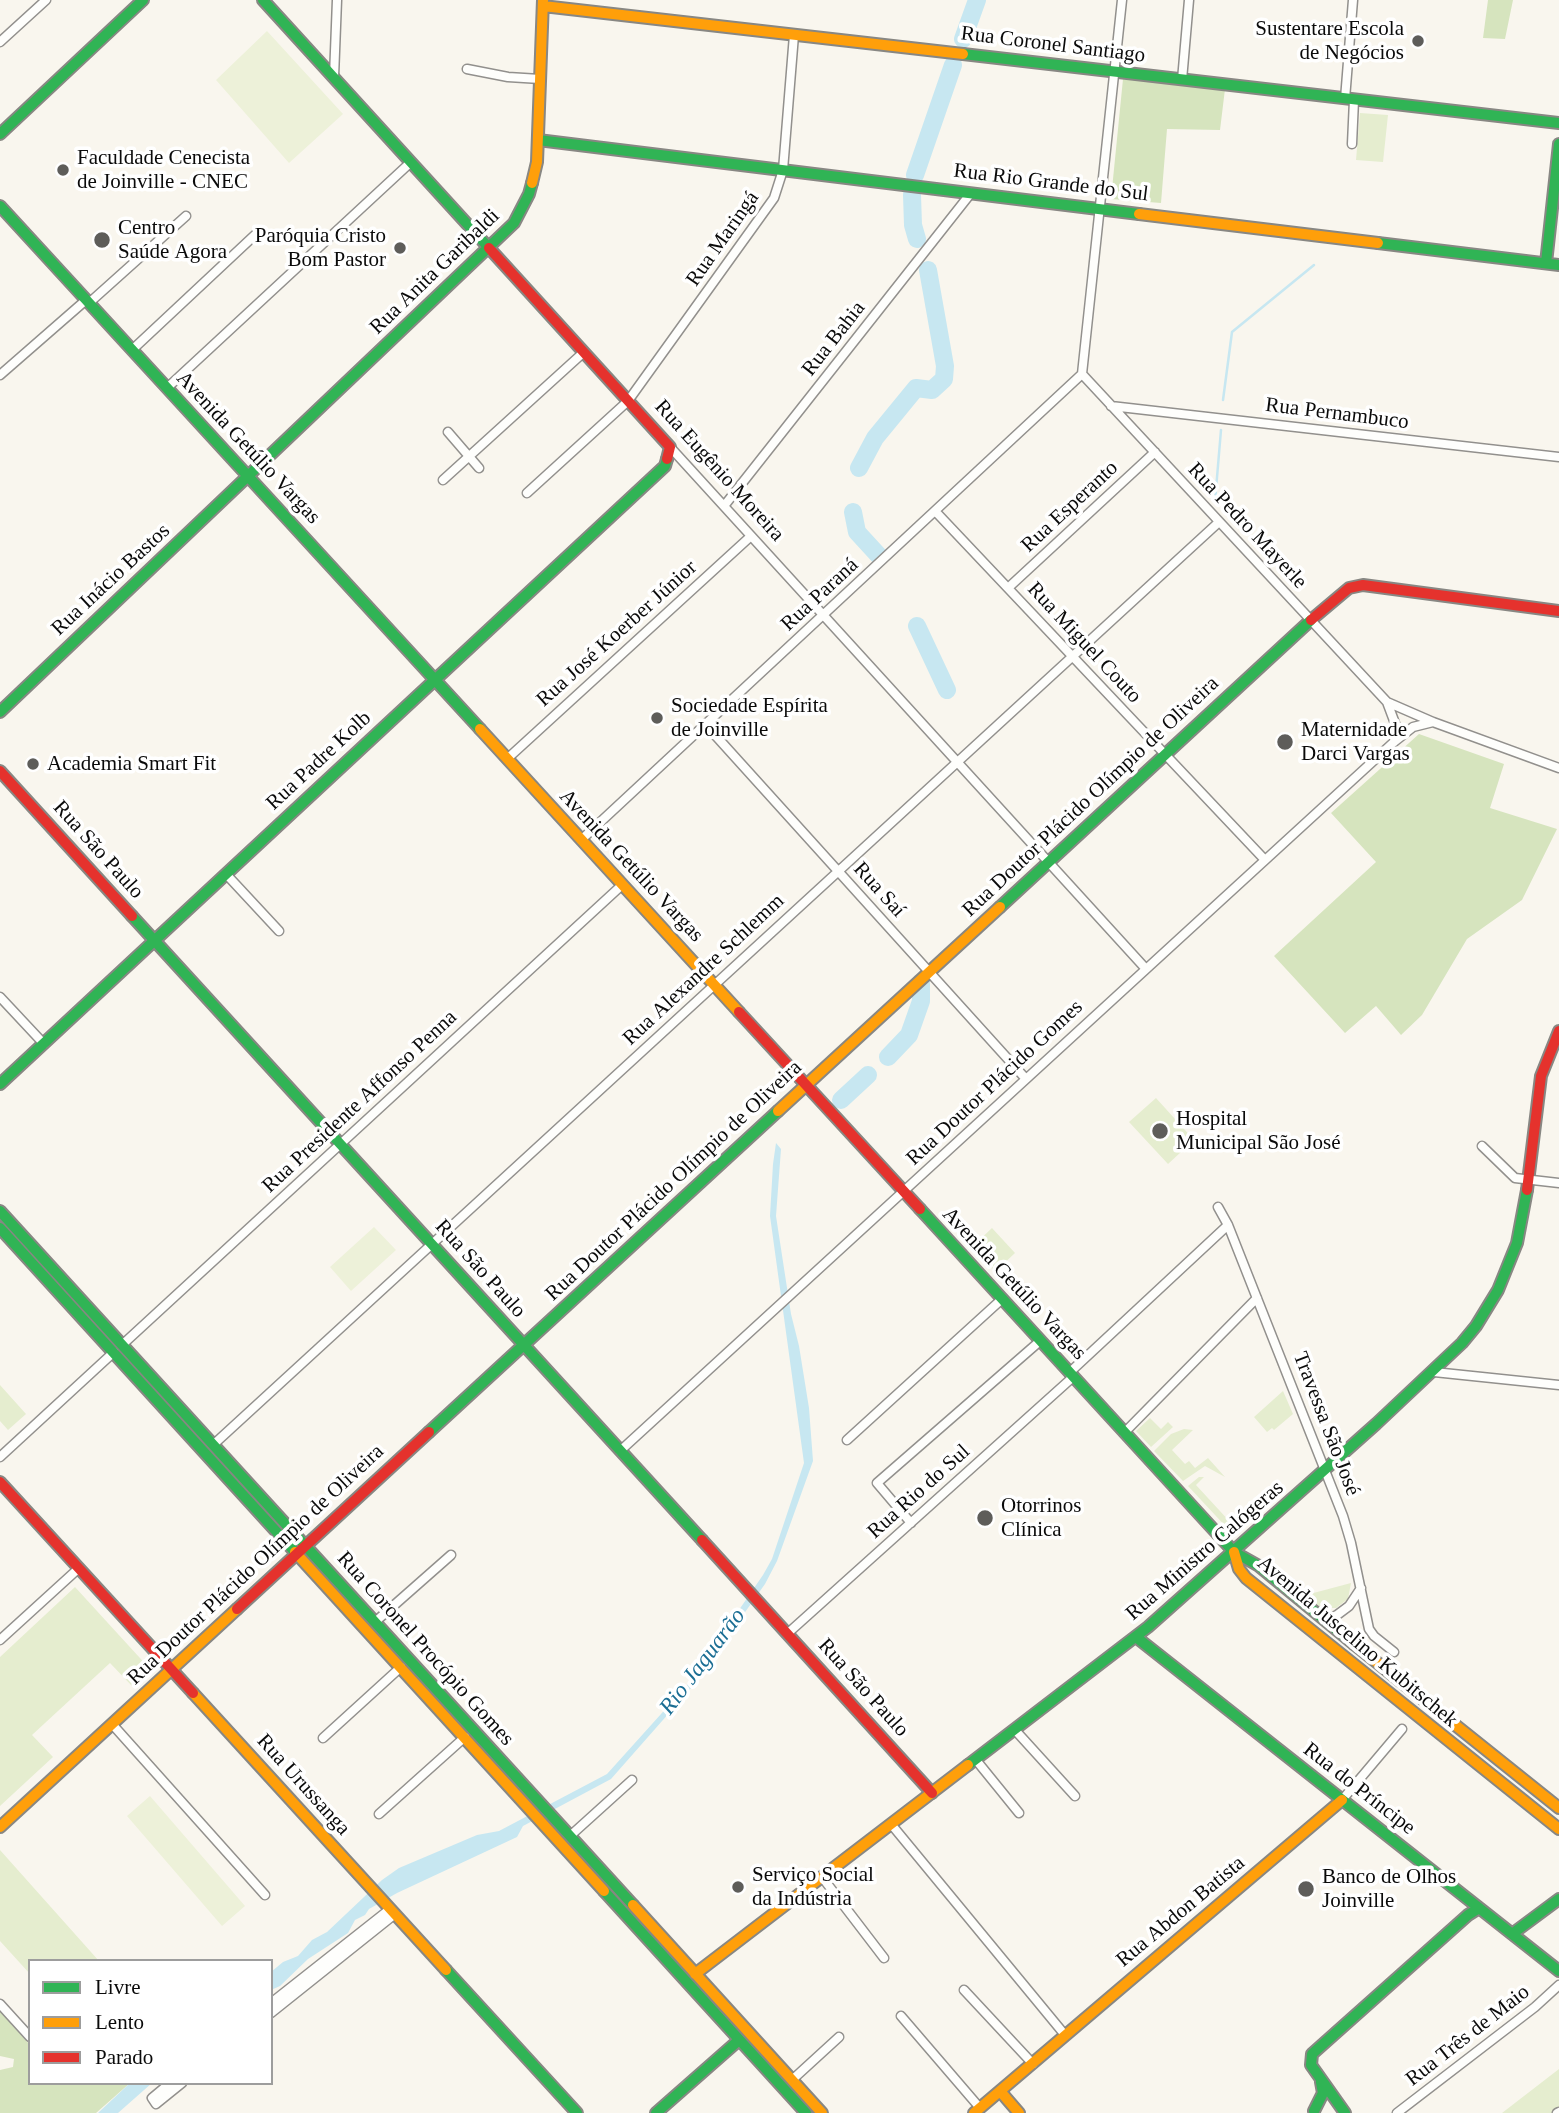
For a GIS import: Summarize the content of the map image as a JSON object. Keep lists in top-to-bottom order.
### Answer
{
  "streets": {
    "main road": [
      "Rua Coronel Santiago",
      "Rua Rio Grande do Sul",
      "Rua Anita Garibaldi",
      "Avenida Getúlio Vargas",
      "Rua Eugênio Moreira",
      "Rua Inácio Bastos",
      "Rua Padre Kolb",
      "Rua Doutor Plácido Olímpio de Oliveira",
      "Rua São Paulo",
      "Rua Ministro Calógeras",
      "Avenida Juscelino Kubitschek",
      "Rua Coronel Procópio Gomes",
      "Rua Urussanga",
      "Rua do Príncipe",
      "Rua Abdon Batista"
    ],
    "street": [
      "Rua Maringá",
      "Rua Bahia",
      "Rua Pernambuco",
      "Rua Esperanto",
      "Rua Pedro Mayerle",
      "Rua Paraná",
      "Rua José Koerber Júnior",
      "Rua Miguel Couto",
      "Rua Saí",
      "Rua Alexandre Schlemm",
      "Rua Doutor Plácido Gomes",
      "Rua Presidente Affonso Penna",
      "Travessa São José",
      "Rua Rio do Sul",
      "Rua Três de Maio"
    ]
  },
  "crossings": [
    ["Rua Coronel Santiago", "Rua Maringá"],
    ["Rua Coronel Santiago", "Rua Anita Garibaldi"],
    ["Rua Rio Grande do Sul", "Rua Maringá"],
    ["Rua Rio Grande do Sul", "Rua Anita Garibaldi"],
    ["Rua Rio Grande do Sul", "Rua Bahia"],
    ["Rua Maringá", "Rua Eugênio Moreira"],
    ["Rua Anita Garibaldi", "Avenida Getúlio Vargas"],
    ["Rua Anita Garibaldi", "Rua Eugênio Moreira"],
    ["Rua Anita Garibaldi", "Rua Inácio Bastos"],
    ["Rua Bahia", "Rua Eugênio Moreira"],
    ["Rua Pernambuco", "Rua Pedro Mayerle"],
    ["Avenida Getúlio Vargas", "Rua Inácio Bastos"],
    ["Avenida Getúlio Vargas", "Rua Paraná"],
    ["Avenida Getúlio Vargas", "Rua José Koerber Júnior"],
    ["Avenida Getúlio Vargas", "Rua Padre Kolb"],
    ["Avenida Getúlio Vargas", "Rua Doutor Plácido Olímpio de Oliveira"],
    ["Avenida Getúlio Vargas", "Rua Alexandre Schlemm"],
    ["Avenida Getúlio Vargas", "Rua Doutor Plácido Gomes"],
    ["Avenida Getúlio Vargas", "Rua Presidente Affonso Penna"],
    ["Avenida Getúlio Vargas", "Rua Rio do Sul"],
    ["Avenida Getúlio Vargas", "Rua Ministro Calógeras"],
    ["Avenida Getúlio Vargas", "Avenida Juscelino Kubitschek"],
    ["Rua Eugênio Moreira", "Rua Paraná"],
    ["Rua Eugênio Moreira", "Rua José Koerber Júnior"],
    ["Rua Eugênio Moreira", "Rua Doutor Plácido Olímpio de Oliveira"],
    ["Rua Eugênio Moreira", "Rua Alexandre Schlemm"],
    ["Rua Eugênio Moreira", "Rua Doutor Plácido Gomes"],
    ["Rua Esperanto", "Rua Pedro Mayerle"],
    ["Rua Esperanto", "Rua Miguel Couto"],
    ["Rua Pedro Mayerle", "Rua Paraná"],
    ["Rua Pedro Mayerle", "Rua Doutor Plácido Olímpio de Oliveira"],
    ["Rua Pedro Mayerle", "Rua Alexandre Schlemm"],
    ["Rua Paraná", "Rua Miguel Couto"],
    ["Rua Paraná", "Rua Saí"],
    ["Rua Miguel Couto", "Rua Doutor Plácido Olímpio de Oliveira"],
    ["Rua Miguel Couto", "Rua Alexandre Schlemm"],
    ["Rua Miguel Couto", "Rua Doutor Plácido Gomes"],
    ["Rua Padre Kolb", "Rua São Paulo"],
    ["Rua Doutor Plácido Olímpio de Oliveira", "Rua São Paulo"],
    ["Rua Doutor Plácido Olímpio de Oliveira", "Rua Saí"],
    ["Rua Doutor Plácido Olímpio de Oliveira", "Rua Coronel Procópio Gomes"],
    ["Rua Doutor Plácido Olímpio de Oliveira", "Rua Urussanga"],
    ["Rua São Paulo", "Rua Alexandre Schlemm"],
    ["Rua São Paulo", "Rua Doutor Plácido Gomes"],
    ["Rua São Paulo", "Rua Presidente Affonso Penna"],
    ["Rua São Paulo", "Rua Rio do Sul"],
    ["Rua São Paulo", "Rua Ministro Calógeras"],
    ["Rua Saí", "Rua Alexandre Schlemm"],
    ["Rua Saí", "Rua Doutor Plácido Gomes"],
    ["Rua Alexandre Schlemm", "Rua Coronel Procópio Gomes"],
    ["Rua Presidente Affonso Penna", "Rua Coronel Procópio Gomes"],
    ["Travessa São José", "Rua Rio do Sul"],
    ["Travessa São José", "Rua Ministro Calógeras"],
    ["Rua Ministro Calógeras", "Avenida Juscelino Kubitschek"],
    ["Rua Ministro Calógeras", "Rua Coronel Procópio Gomes"],
    ["Rua Ministro Calógeras", "Rua do Príncipe"],
    ["Rua do Príncipe", "Rua Abdon Batista"]
  ],
  "water": ["Rio Jaguarão"],
  "places": [
    "Sustentare Escola de Negócios",
    "Faculdade Cenecista de Joinville - CNEC",
    "Centro Saúde Agora",
    "Paróquia Cristo Bom Pastor",
    "Sociedade Espírita de Joinville",
    "Maternidade Darci Vargas",
    "Academia Smart Fit",
    "Hospital Municipal São José",
    "Otorrinos Clínica",
    "Serviço Social da Indústria",
    "Banco de Olhos Joinville"
  ],
  "legend": ["Livre", "Lento", "Parado"]
}
